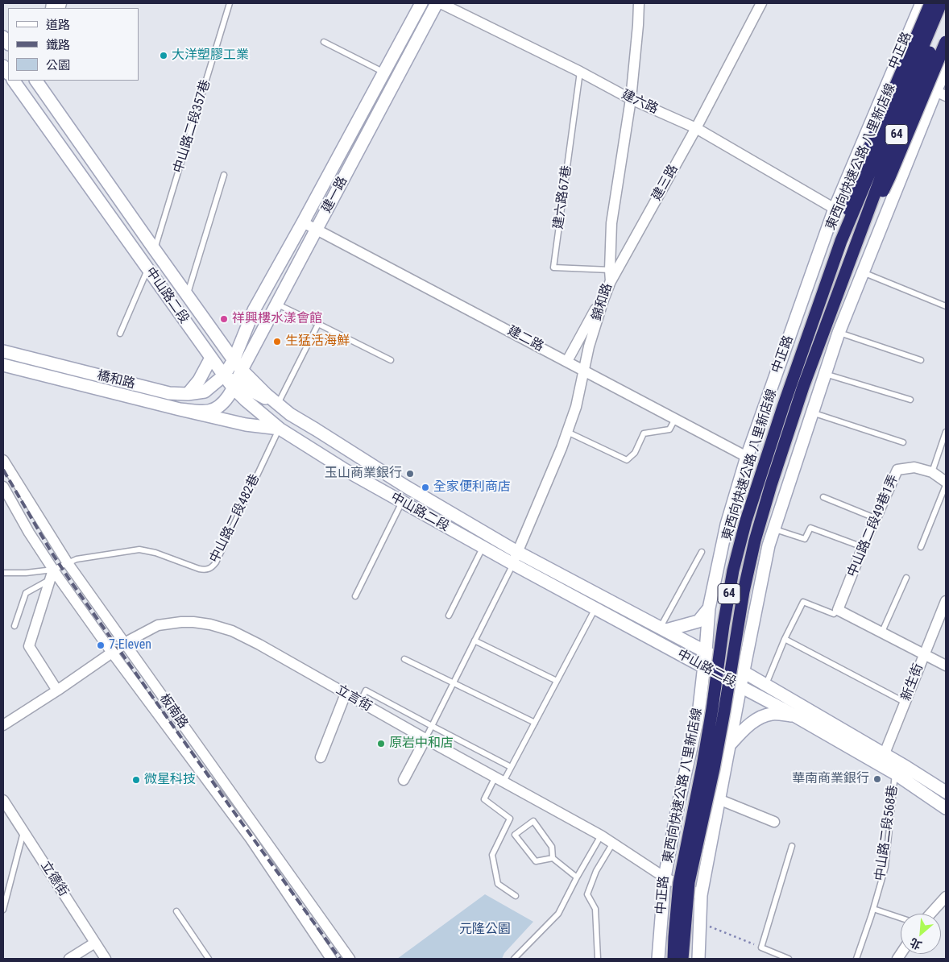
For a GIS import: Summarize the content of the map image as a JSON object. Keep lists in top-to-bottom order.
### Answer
{
  "streets": {
    "highway": ["64", "東西向快速公路 八里新店線"],
    "main road": [
      "中正路",
      "建一路",
      "中山路二段",
      "橋和路"
    ],
    "street": [
      "建六路",
      "建三路",
      "錦和路",
      "建二路",
      "中山路二段49巷1弄",
      "新生街",
      "立言街",
      "板南路",
      "立德街"
    ],
    "lane": [
      "中山路二段357巷",
      "建六路67巷",
      "中山路二段482巷",
      "中山路二段568巷"
    ]
  },
  "crossings": [
    ["中正路", "建六路"],
    ["中正路", "中山路二段"],
    ["中正路", "建二路"],
    ["中正路", "立言街"],
    ["建六路", "建三路"],
    ["建六路", "建六路67巷"],
    ["建六路", "錦和路"],
    ["中山路二段357巷", "中山路二段"],
    ["建三路", "錦和路"],
    ["建三路", "建二路"],
    ["建一路", "中山路二段"],
    ["建一路", "建二路"],
    ["建一路", "橋和路"],
    ["建六路67巷", "錦和路"],
    ["中山路二段", "錦和路"],
    ["中山路二段", "橋和路"],
    ["中山路二段", "中山路二段482巷"],
    ["中山路二段", "新生街"],
    ["中山路二段", "中山路二段568巷"],
    ["錦和路", "建二路"],
    ["橋和路", "中山路二段482巷"],
    ["中山路二段482巷", "板南路"],
    ["立言街", "板南路"]
  ],
  "parks": ["元隆公園"],
  "places": [
    "大洋塑膠工業",
    "祥興樓水漾會館",
    "生猛活海鮮",
    "玉山商業銀行",
    "全家便利商店",
    "7-Eleven",
    "原岩中和店",
    "華南商業銀行",
    "微星科技"
  ],
  "legend": ["道路", "鐵路", "公園"],
  "north": "bottom left"
}
